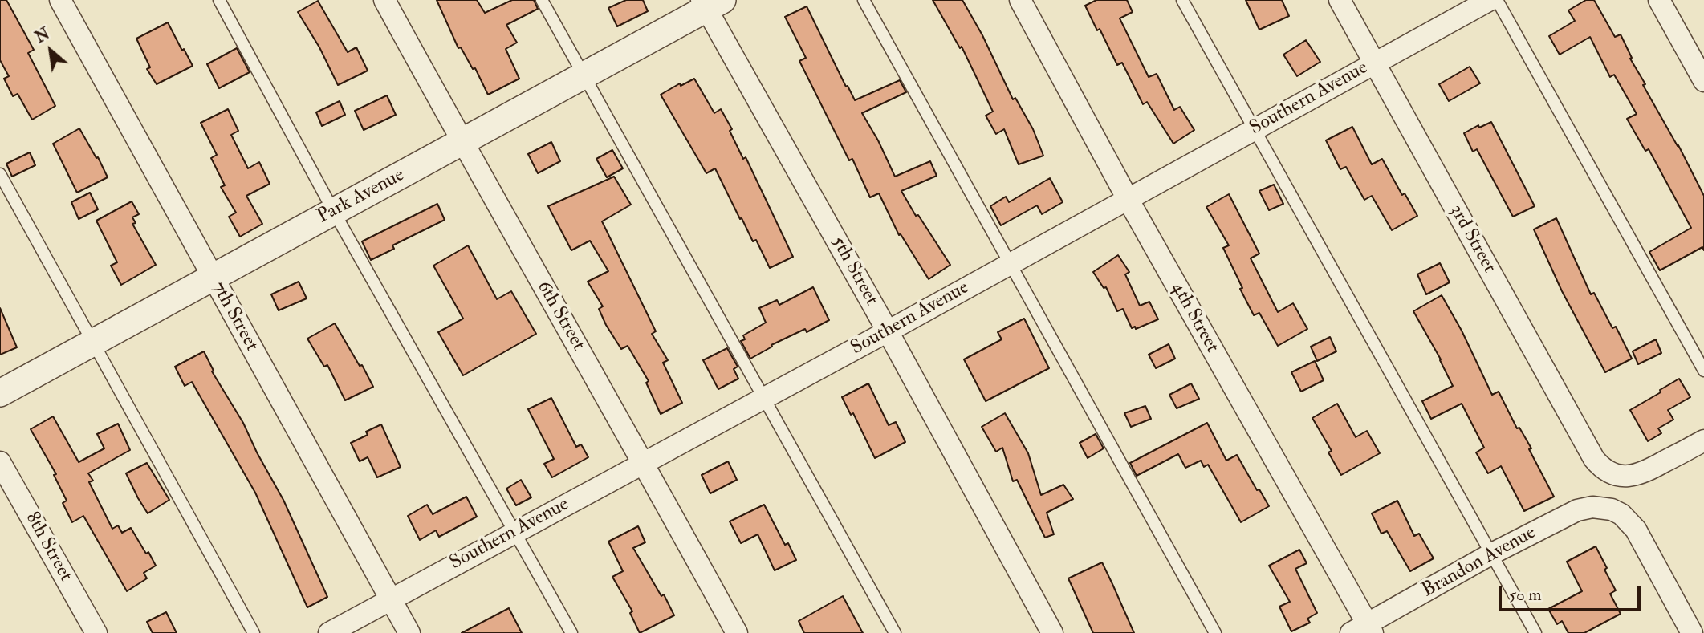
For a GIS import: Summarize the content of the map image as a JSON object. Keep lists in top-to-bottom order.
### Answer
{
  "streets": {
    "street": [
      "Southern Avenue",
      "Park Avenue",
      "3rd Street",
      "5th Street",
      "6th Street",
      "7th Street",
      "4th Street",
      "8th Street",
      "Brandon Avenue"
    ]
  },
  "crossings": [
    ["Southern Avenue", "3rd Street"],
    ["Southern Avenue", "5th Street"],
    ["Southern Avenue", "6th Street"],
    ["Southern Avenue", "7th Street"],
    ["Southern Avenue", "4th Street"],
    ["Park Avenue", "5th Street"],
    ["Park Avenue", "6th Street"],
    ["Park Avenue", "7th Street"],
    ["4th Street", "Brandon Avenue"]
  ],
  "scale_bar": "50 m",
  "north": "top left"
}
